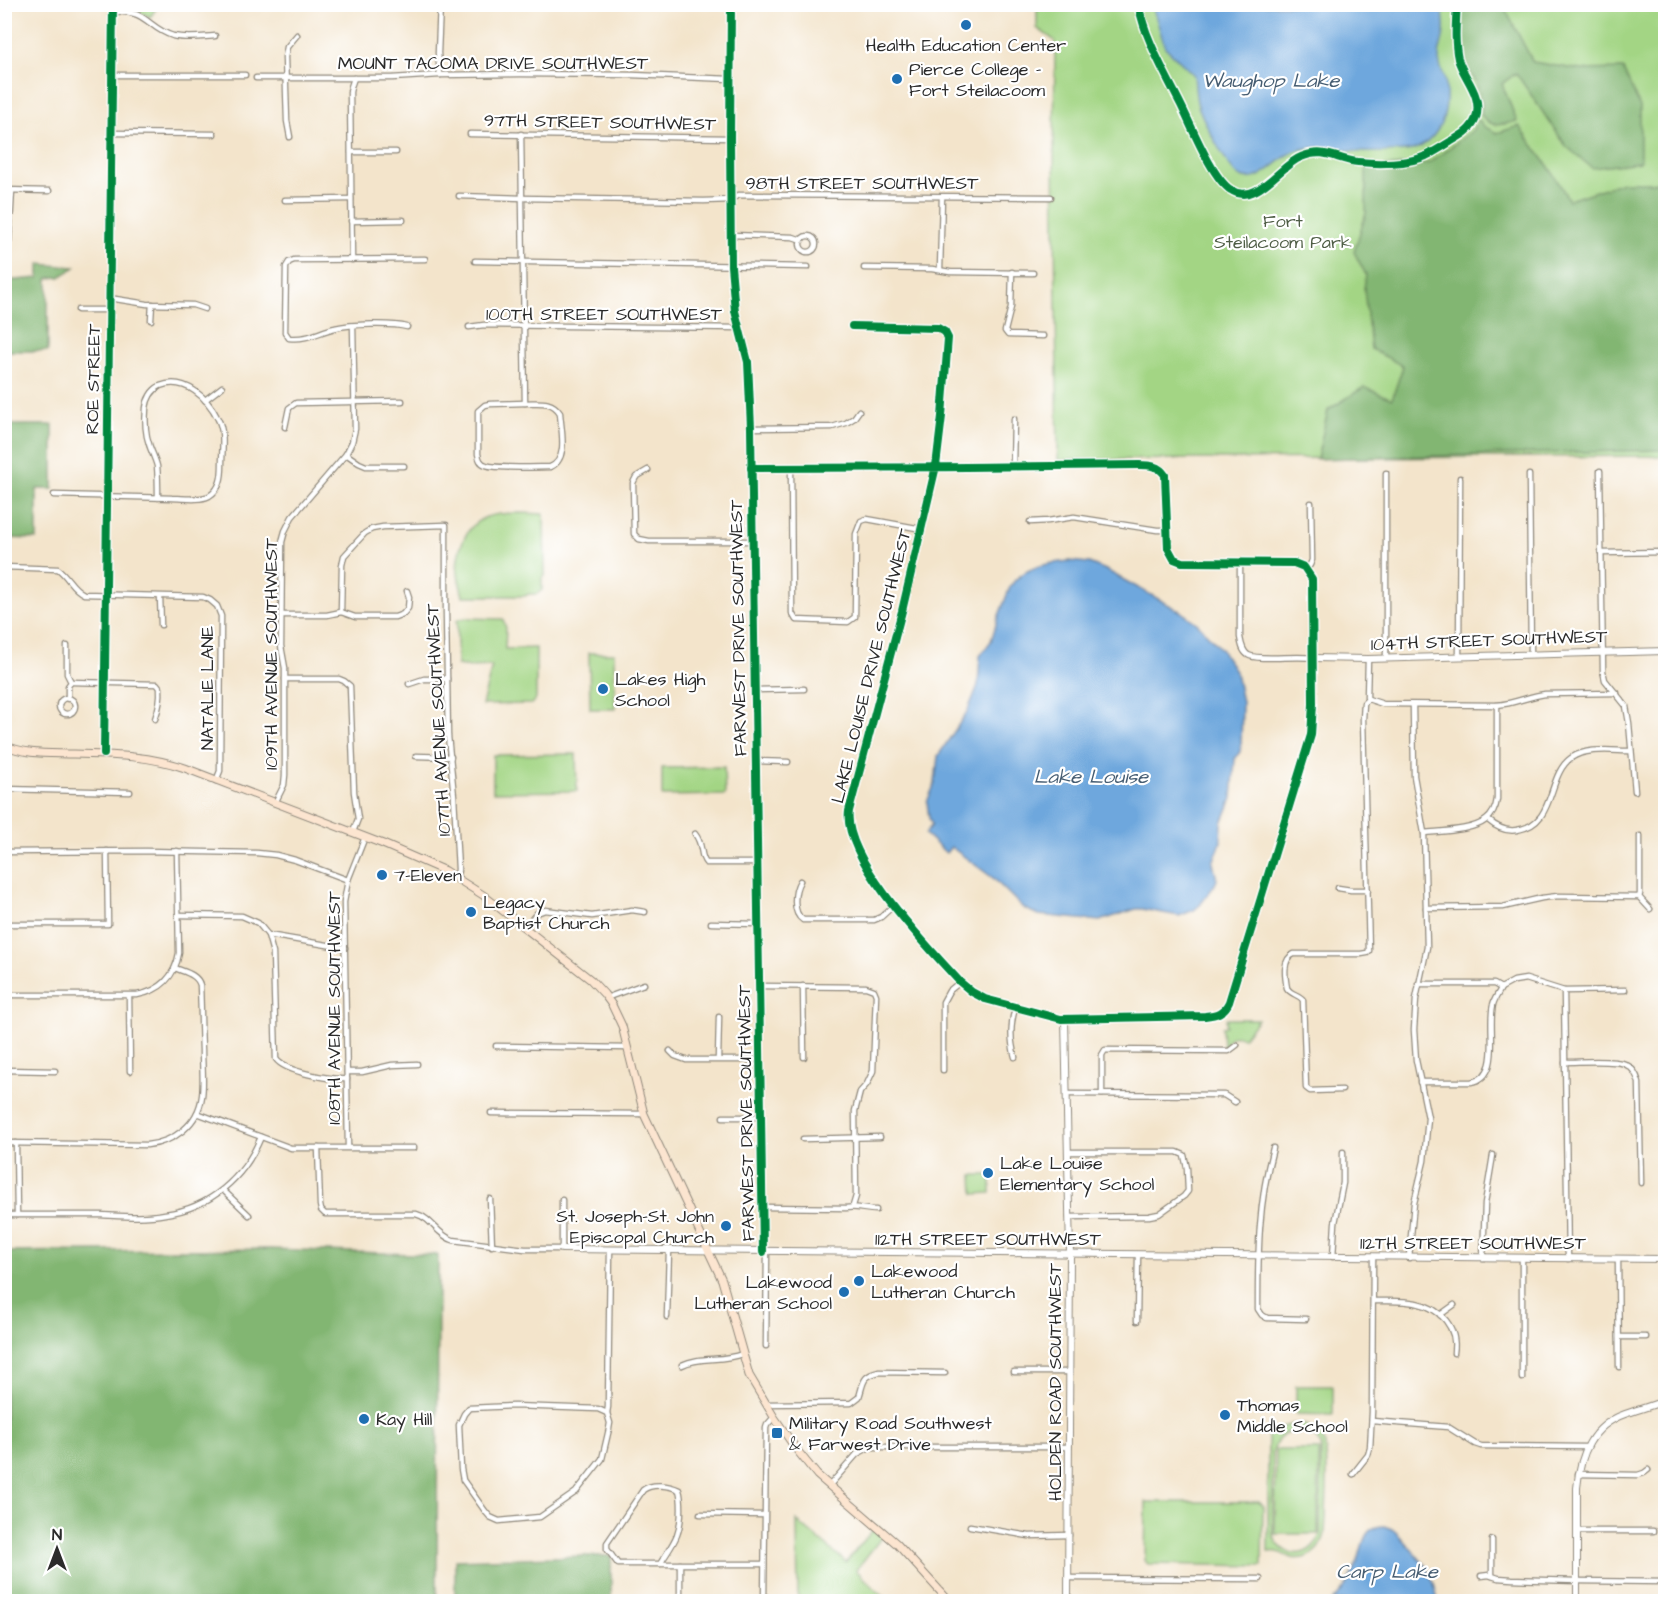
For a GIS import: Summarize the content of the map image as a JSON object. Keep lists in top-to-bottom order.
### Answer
{
  "streets": {
    "street": [
      "MOUNT TACOMA DRIVE SOUTHWEST",
      "97TH STREET SOUTHWEST",
      "98TH STREET SOUTHWEST",
      "100TH STREET SOUTHWEST",
      "ROE STREET",
      "FARWEST DRIVE SOUTHWEST",
      "104TH STREET SOUTHWEST",
      "109TH AVENUE SOUTHWEST",
      "LAKE LOUISE DRIVE SOUTHWEST",
      "NATALIE LANE",
      "107TH AVENUE SOUTHWEST",
      "108TH AVENUE SOUTHWEST",
      "112TH STREET SOUTHWEST",
      "HOLDEN ROAD SOUTHWEST"
    ]
  },
  "crossings": [
    ["MOUNT TACOMA DRIVE SOUTHWEST", "FARWEST DRIVE SOUTHWEST"],
    ["97TH STREET SOUTHWEST", "FARWEST DRIVE SOUTHWEST"],
    ["98TH STREET SOUTHWEST", "FARWEST DRIVE SOUTHWEST"],
    ["100TH STREET SOUTHWEST", "FARWEST DRIVE SOUTHWEST"],
    ["ROE STREET", "NATALIE LANE"],
    ["FARWEST DRIVE SOUTHWEST", "112TH STREET SOUTHWEST"],
    ["104TH STREET SOUTHWEST", "LAKE LOUISE DRIVE SOUTHWEST"],
    ["LAKE LOUISE DRIVE SOUTHWEST", "HOLDEN ROAD SOUTHWEST"],
    ["112TH STREET SOUTHWEST", "HOLDEN ROAD SOUTHWEST"]
  ],
  "water": ["Waughop Lake", "Lake Louise", "Carp Lake"],
  "parks": ["Fort Steilacoom Park"],
  "places": {
    "other": [
      "Health Education Center",
      "Pierce College - Fort Steilacoom",
      "Lakes High School",
      "7-Eleven",
      "Legacy Baptist Church",
      "Lake Louise Elementary School",
      "St. Joseph-St. John Episcopal Church",
      "Lakewood Lutheran Church",
      "Lakewood Lutheran School",
      "Thomas Middle School",
      "Kay Hill"
    ],
    "transit": ["Military Road Southwest & Farwest Drive"]
  },
  "north": "top"
}
